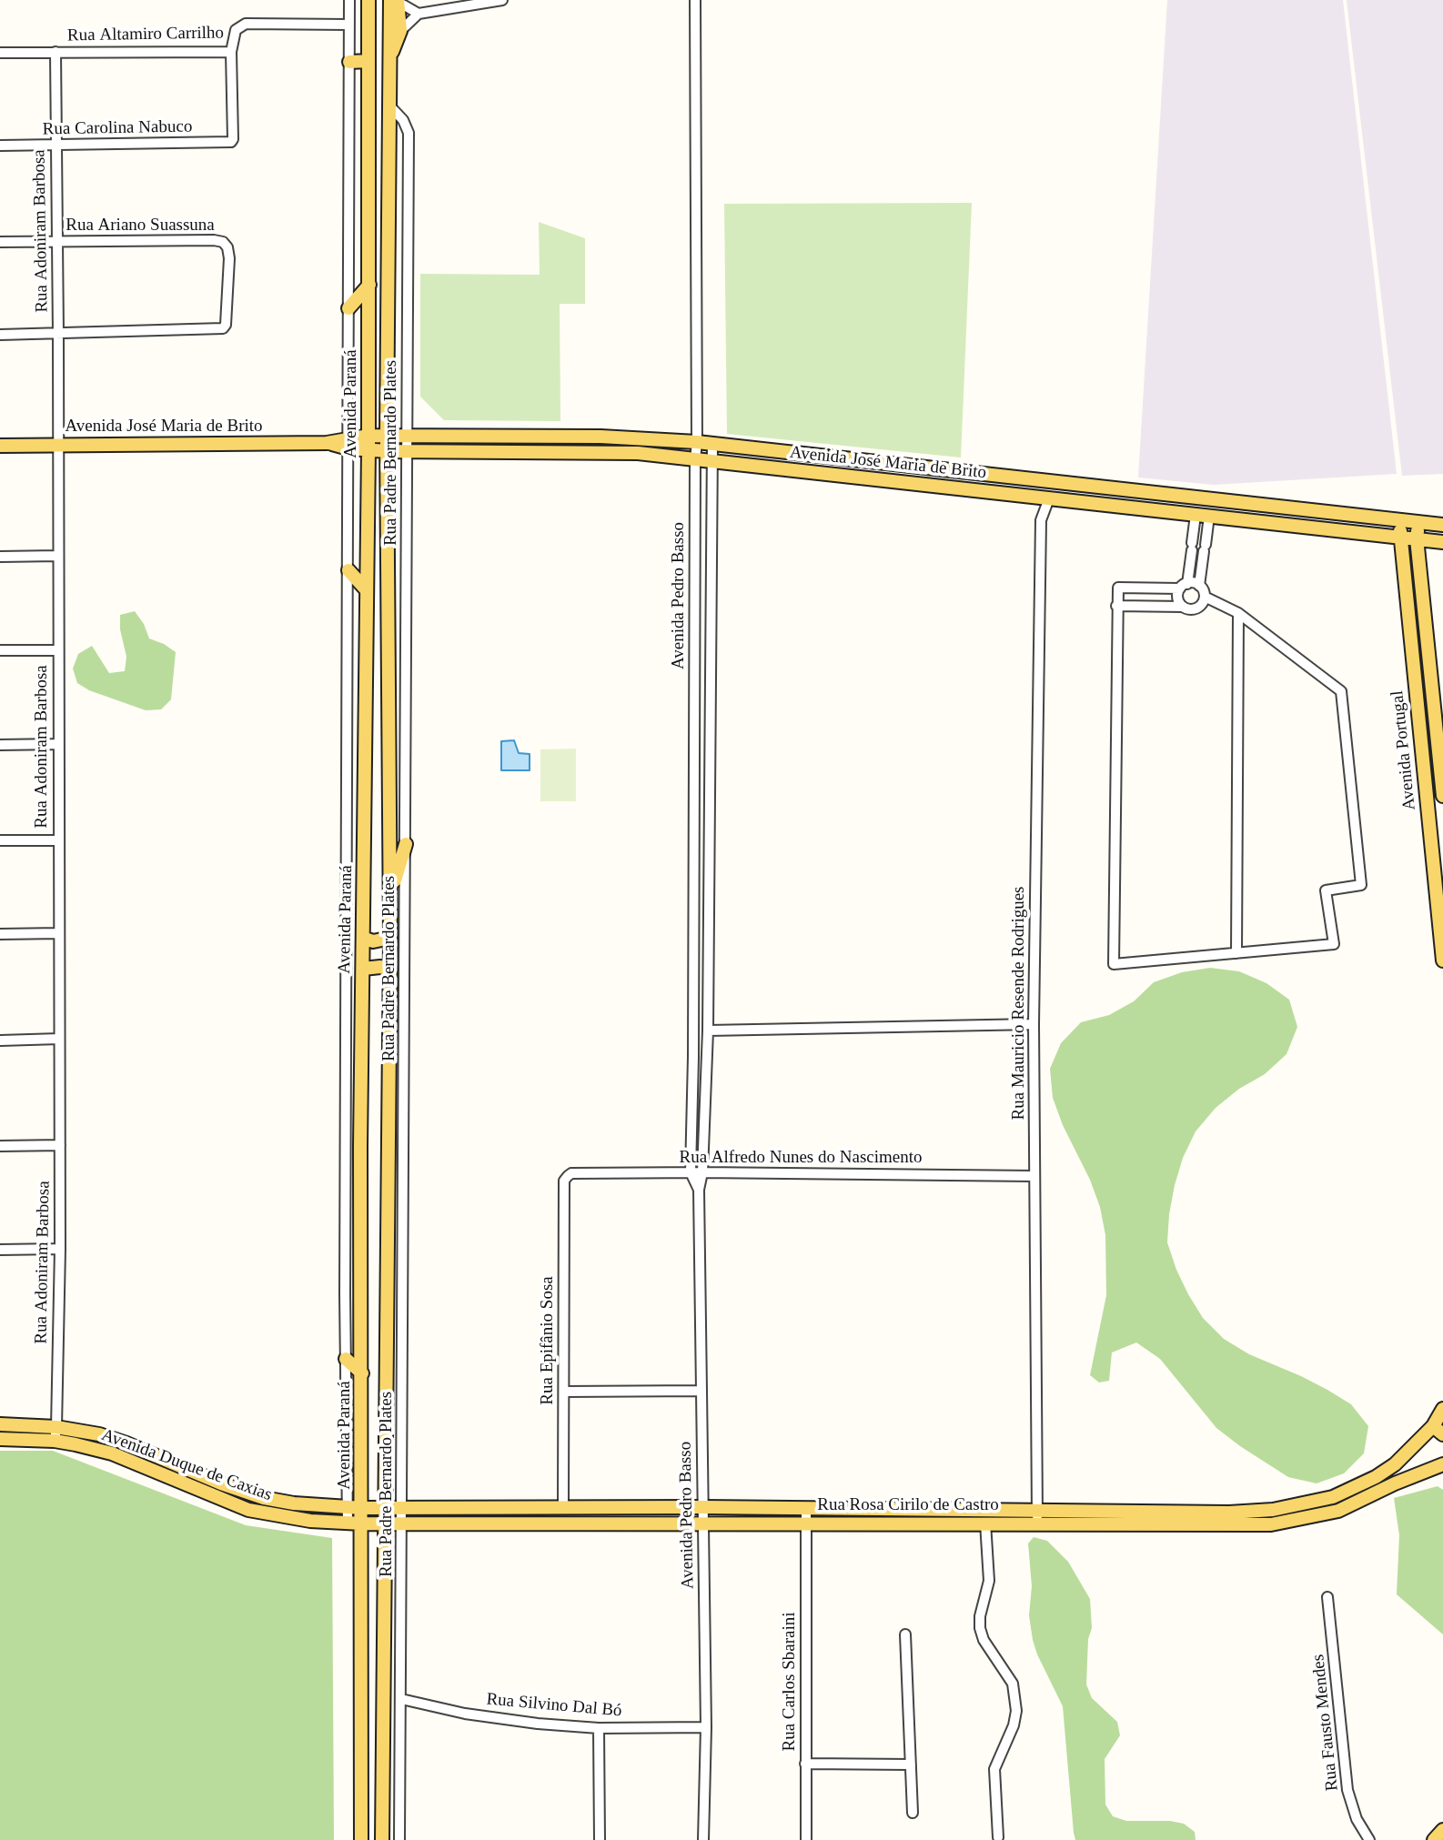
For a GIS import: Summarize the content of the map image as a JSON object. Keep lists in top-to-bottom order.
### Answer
{
  "streets": {
    "main road": [
      "Avenida Paraná",
      "Avenida José Maria de Brito",
      "Avenida Portugal",
      "Avenida Duque de Caxias",
      "Rua Rosa Cirilo de Castro"
    ],
    "street": [
      "Rua Altamiro Carrilho",
      "Rua Carolina Nabuco",
      "Rua Ariano Suassuna",
      "Rua Adoniram Barbosa",
      "Rua Padre Bernardo Plates",
      "Avenida Pedro Basso",
      "Rua Mauricio Resende Rodrigues",
      "Rua Alfredo Nunes do Nascimento",
      "Rua Epifânio Sosa",
      "Rua Carlos Sbaraini",
      "Rua Silvino Dal Bó",
      "Rua Fausto Mendes"
    ]
  },
  "crossings": [
    ["Rua Altamiro Carrilho", "Rua Carolina Nabuco"],
    ["Rua Altamiro Carrilho", "Rua Adoniram Barbosa"],
    ["Rua Altamiro Carrilho", "Avenida Paraná"],
    ["Rua Carolina Nabuco", "Rua Adoniram Barbosa"],
    ["Rua Ariano Suassuna", "Rua Adoniram Barbosa"],
    ["Rua Adoniram Barbosa", "Avenida José Maria de Brito"],
    ["Rua Adoniram Barbosa", "Avenida Duque de Caxias"],
    ["Avenida Paraná", "Avenida José Maria de Brito"],
    ["Avenida Paraná", "Rua Padre Bernardo Plates"],
    ["Avenida Paraná", "Avenida Duque de Caxias"],
    ["Avenida Paraná", "Rua Rosa Cirilo de Castro"],
    ["Avenida José Maria de Brito", "Rua Padre Bernardo Plates"],
    ["Avenida José Maria de Brito", "Avenida Pedro Basso"],
    ["Avenida José Maria de Brito", "Avenida Portugal"],
    ["Avenida José Maria de Brito", "Rua Mauricio Resende Rodrigues"],
    ["Rua Padre Bernardo Plates", "Avenida Duque de Caxias"],
    ["Rua Padre Bernardo Plates", "Rua Rosa Cirilo de Castro"],
    ["Rua Padre Bernardo Plates", "Rua Silvino Dal Bó"],
    ["Avenida Pedro Basso", "Rua Alfredo Nunes do Nascimento"],
    ["Avenida Pedro Basso", "Avenida Duque de Caxias"],
    ["Avenida Pedro Basso", "Rua Rosa Cirilo de Castro"],
    ["Avenida Pedro Basso", "Rua Silvino Dal Bó"],
    ["Rua Mauricio Resende Rodrigues", "Rua Alfredo Nunes do Nascimento"],
    ["Rua Mauricio Resende Rodrigues", "Avenida Duque de Caxias"],
    ["Rua Mauricio Resende Rodrigues", "Rua Rosa Cirilo de Castro"],
    ["Rua Alfredo Nunes do Nascimento", "Rua Epifânio Sosa"],
    ["Rua Epifânio Sosa", "Avenida Duque de Caxias"],
    ["Avenida Duque de Caxias", "Rua Rosa Cirilo de Castro"],
    ["Avenida Duque de Caxias", "Rua Carlos Sbaraini"],
    ["Rua Rosa Cirilo de Castro", "Rua Carlos Sbaraini"]
  ]
}
